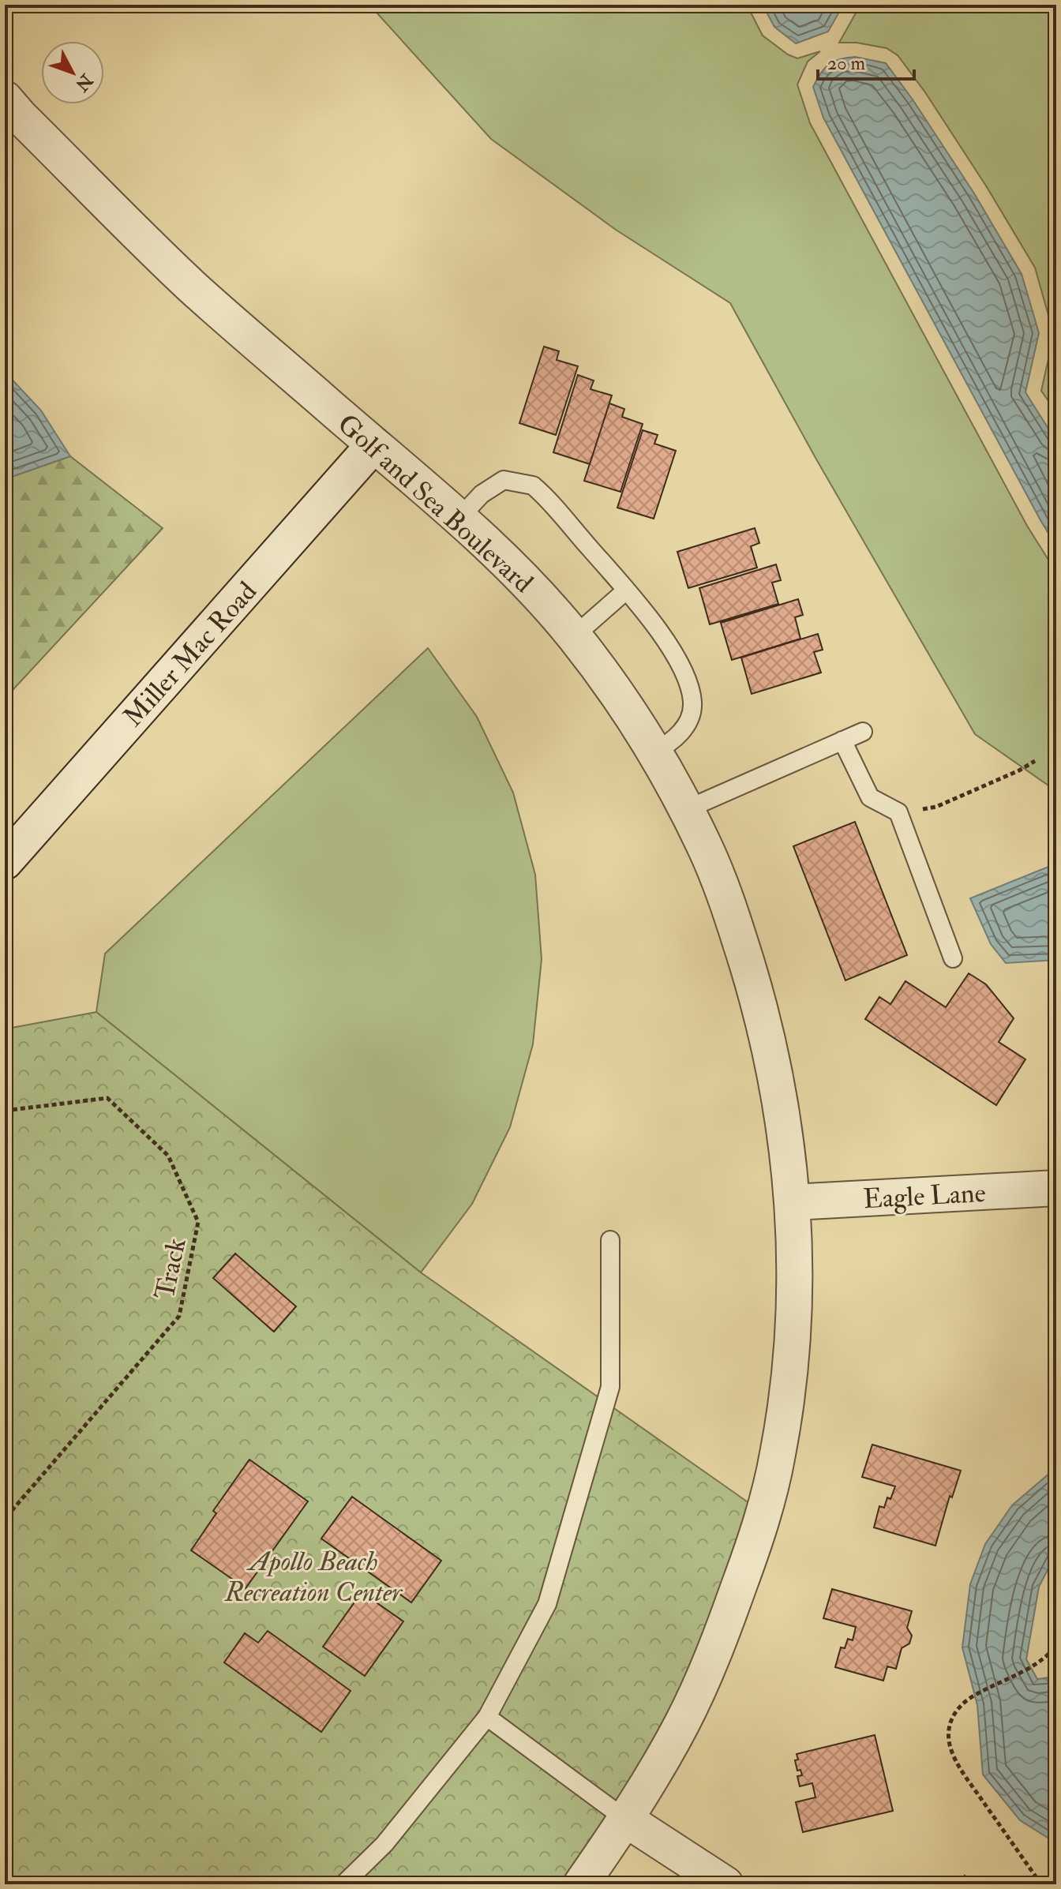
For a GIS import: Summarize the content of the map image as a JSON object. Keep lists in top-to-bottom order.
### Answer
{
  "streets": {
    "street": ["Golf and Sea Boulevard", "Miller Mac Road", "Eagle Lane"],
    "path": ["Track"]
  },
  "crossings": [
    ["Golf and Sea Boulevard", "Miller Mac Road"],
    ["Golf and Sea Boulevard", "Eagle Lane"]
  ],
  "parks": ["Apollo Beach Recreation Center"],
  "scale_bar": "20 m",
  "north": "bottom right"
}
